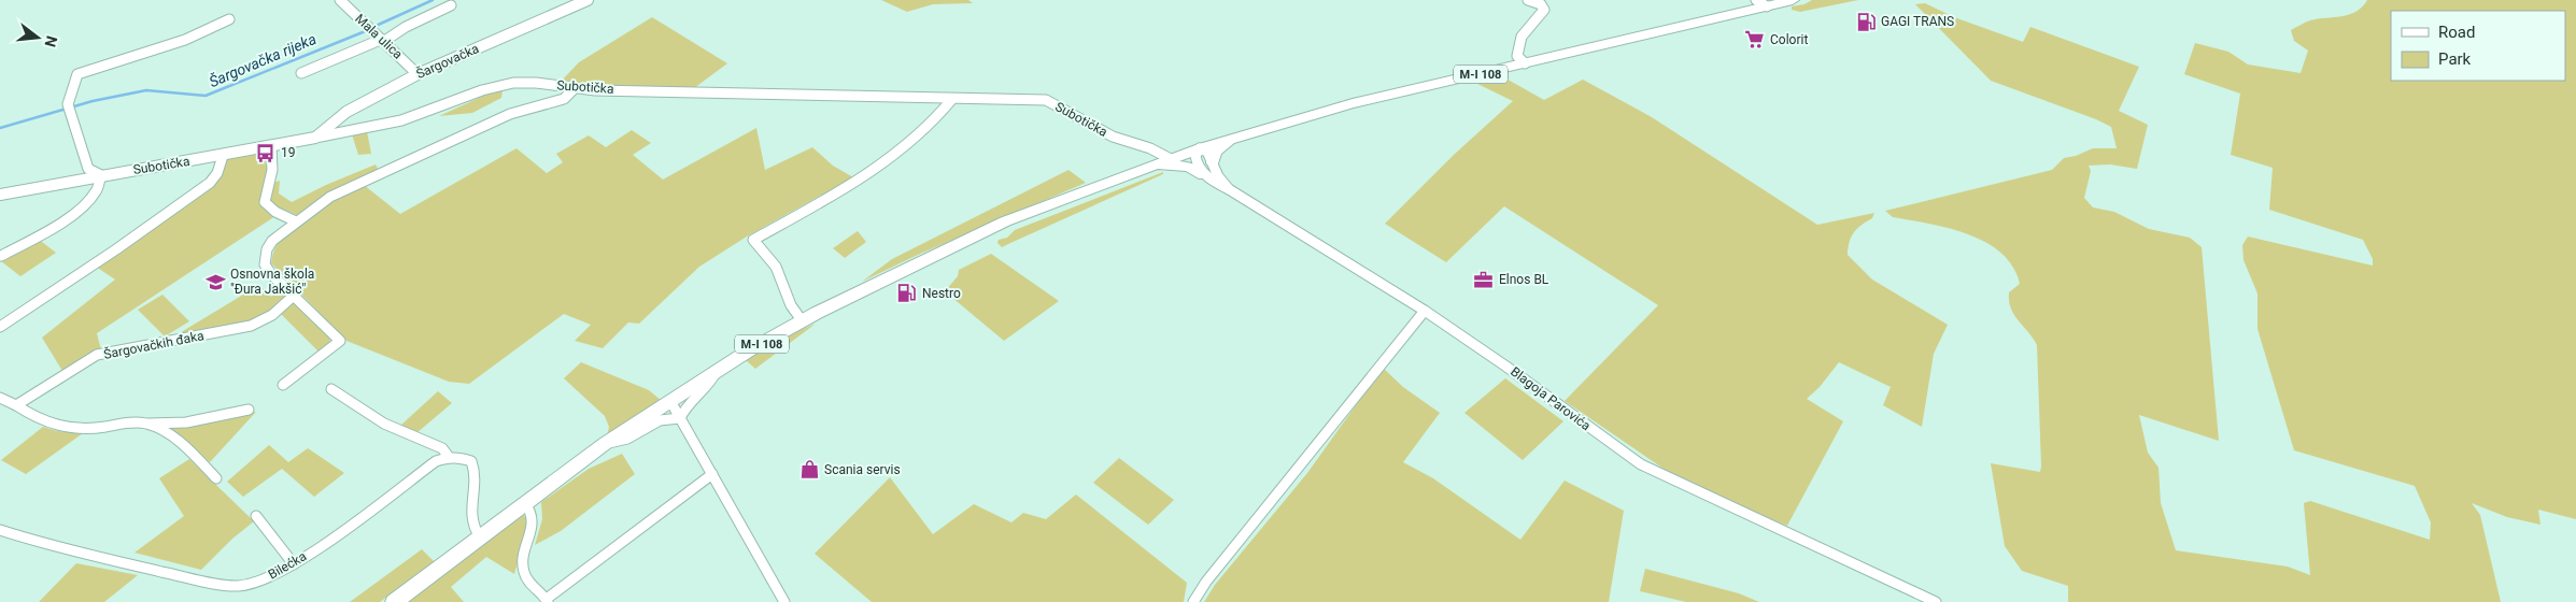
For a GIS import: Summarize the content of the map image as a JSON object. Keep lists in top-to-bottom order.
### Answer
{
  "streets": {
    "main road": ["M-I 108"],
    "street": [
      "Mala ulica",
      "Šargovačka",
      "Subotička",
      "Šargovačkih đaka",
      "Blagoja Parovića",
      "Bilećka"
    ]
  },
  "crossings": [
    ["Mala ulica", "Šargovačka"],
    ["Šargovačka", "Subotička"],
    ["M-I 108", "Subotička"],
    ["M-I 108", "Blagoja Parovića"]
  ],
  "water": ["Šargovačka rijeka"],
  "places": {
    "fuel station": ["GAGI TRANS", "Nestro"],
    "supermarket": ["Colorit"],
    "bus stop": ["19"],
    "office": ["Elnos BL"],
    "school or university": ["Osnovna škola \"Đura Jakšić\""],
    "shop": ["Scania servis"]
  },
  "legend": ["Road", "Park"],
  "north": "right"
}
